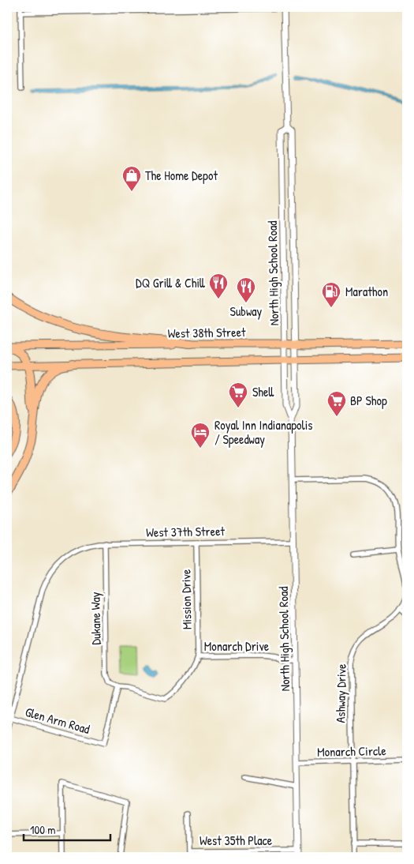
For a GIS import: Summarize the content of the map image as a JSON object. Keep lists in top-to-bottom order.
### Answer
{
  "streets": {
    "main road": ["West 38th Street"],
    "street": [
      "North High School Road",
      "West 37th Street",
      "Mission Drive",
      "Dukane Way",
      "Monarch Drive",
      "Ashway Drive",
      "Glen Arm Road",
      "Monarch Circle",
      "West 35th Place"
    ]
  },
  "crossings": [
    ["North High School Road", "West 38th Street"],
    ["North High School Road", "West 37th Street"],
    ["North High School Road", "Monarch Drive"],
    ["North High School Road", "Ashway Drive"],
    ["North High School Road", "Monarch Circle"],
    ["North High School Road", "West 35th Place"],
    ["West 37th Street", "Mission Drive"],
    ["West 37th Street", "Dukane Way"],
    ["West 37th Street", "Glen Arm Road"],
    ["Mission Drive", "Monarch Drive"],
    ["Dukane Way", "Monarch Drive"],
    ["Dukane Way", "Glen Arm Road"],
    ["Monarch Drive", "Glen Arm Road"],
    ["Ashway Drive", "Monarch Circle"]
  ],
  "places": {
    "shop": ["The Home Depot"],
    "restaurant": ["DQ Grill & Chill", "Subway"],
    "fuel station": ["Marathon"],
    "supermarket": ["Shell", "BP Shop"],
    "hotel": ["Royal Inn Indianapolis / Speedway"]
  },
  "scale_bar": "100 m"
}
